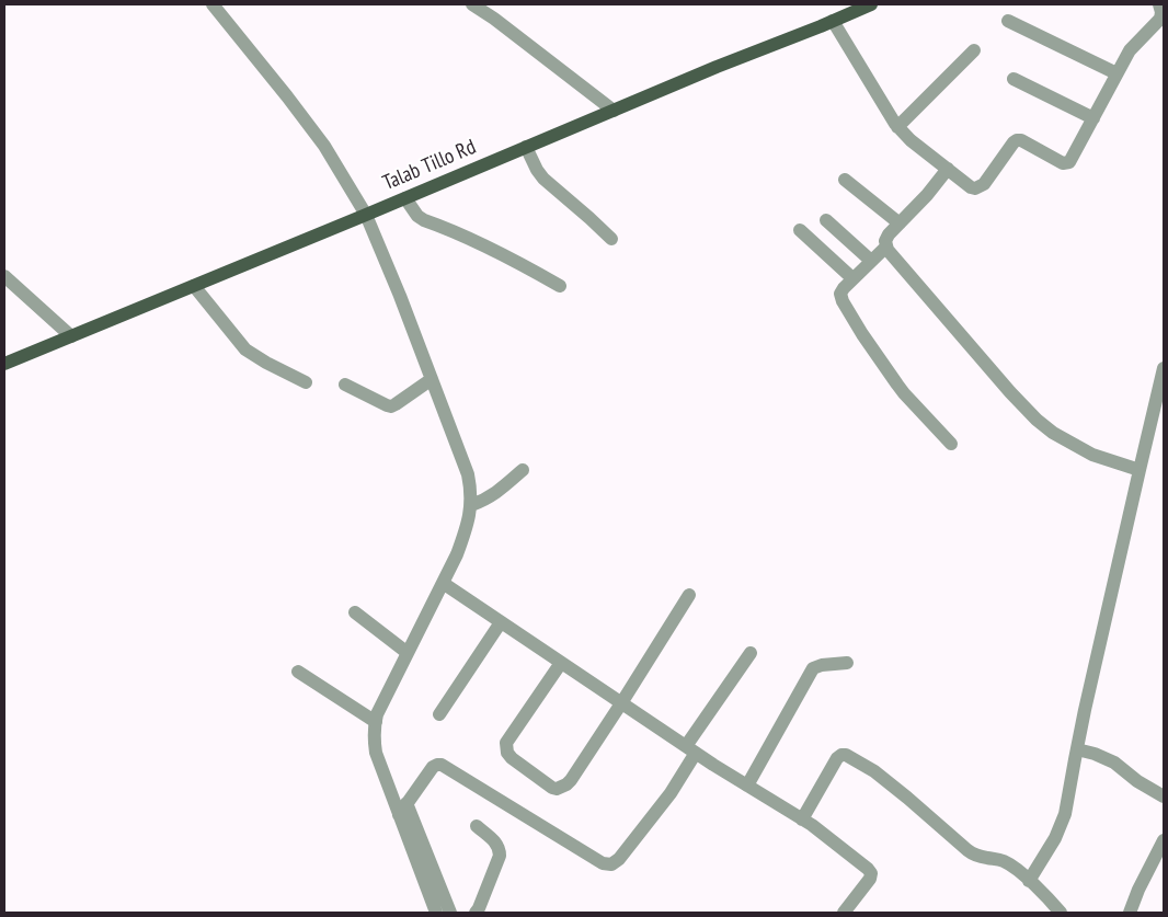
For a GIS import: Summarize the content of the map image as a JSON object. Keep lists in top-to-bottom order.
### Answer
{
  "streets": {
    "main road": ["Talab Tillo Rd"]
  }
}
